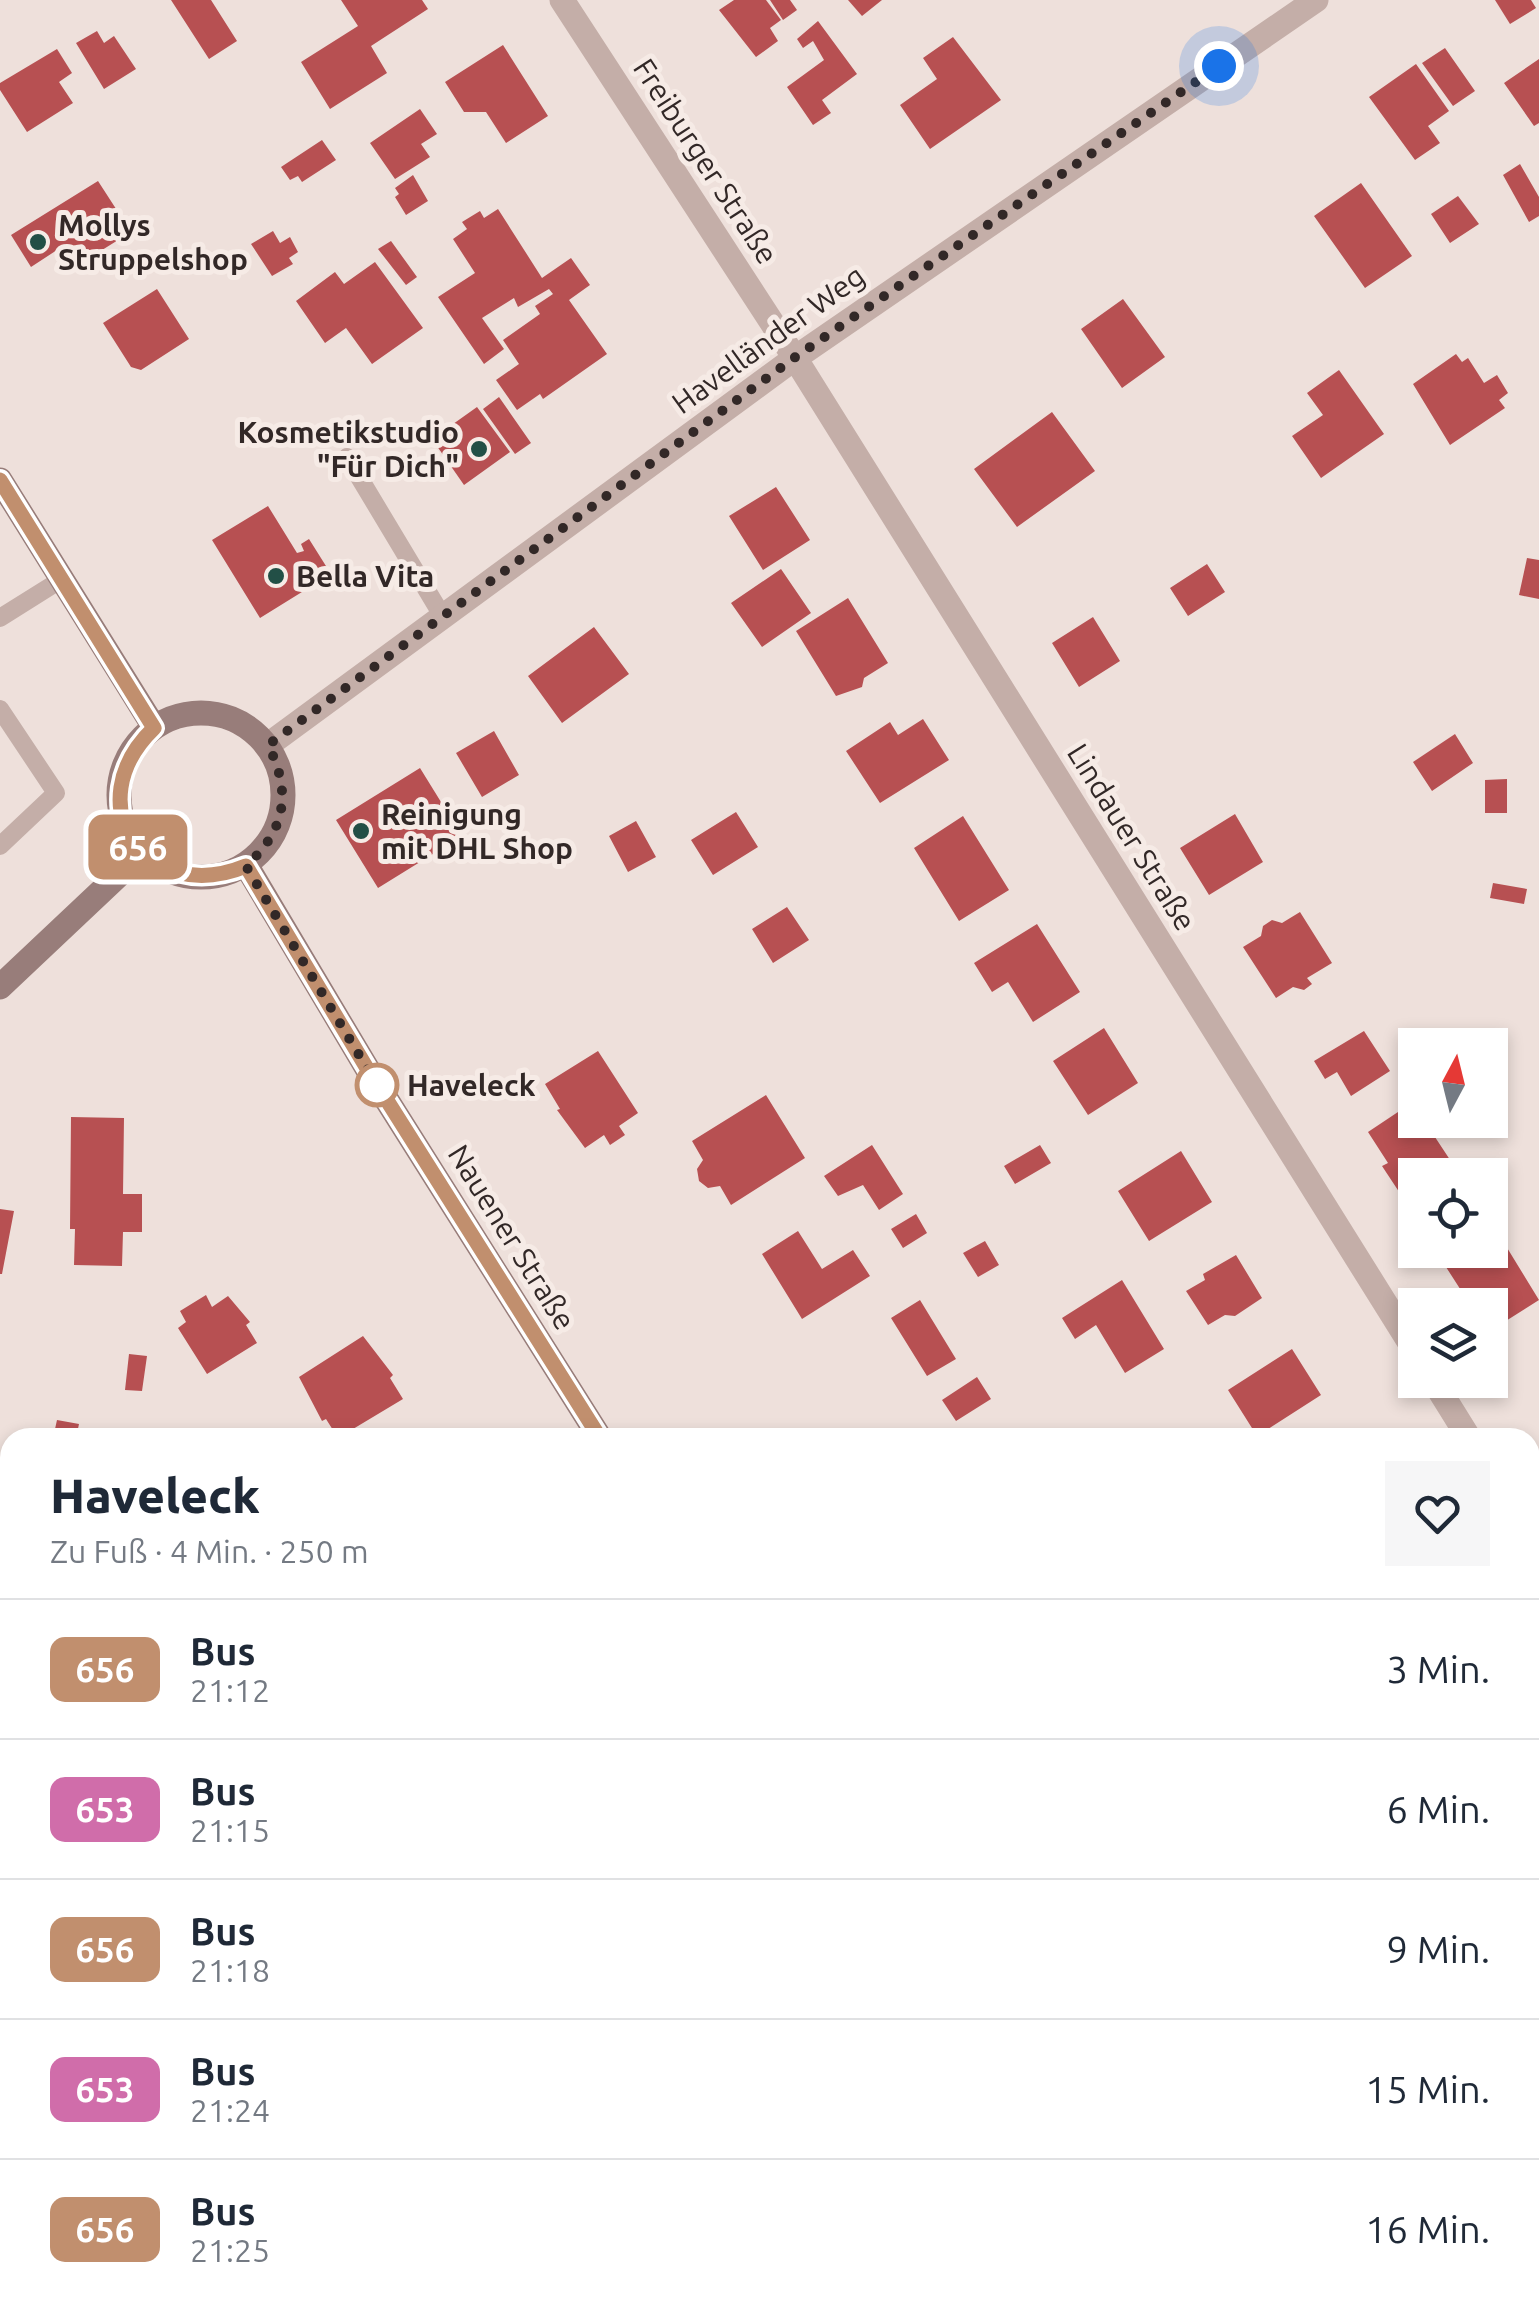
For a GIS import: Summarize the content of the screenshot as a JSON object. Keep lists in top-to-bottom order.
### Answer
{
  "streets": {
    "main road": ["Nauener Straße"],
    "street": ["Freiburger Straße", "Havelländer Weg", "Lindauer Straße"]
  },
  "crossings": [
    ["Freiburger Straße", "Havelländer Weg"],
    ["Freiburger Straße", "Lindauer Straße"],
    ["Havelländer Weg", "Lindauer Straße"],
    ["Havelländer Weg", "Nauener Straße"]
  ],
  "places": [
    "Mollys Struppelshop",
    "Kosmetikstudio \"Für Dich\"",
    "Bella Vita",
    "Reinigung mit DHL Shop",
    "Haveleck"
  ],
  "lines": ["bus line 656"],
  "north": "top",
  "page": {
    "on_map": "656",
    "heading": ["Haveleck", "Zu Fuß · 4 Min. · 250 m"],
    "list": [
      {
        "mark": "656",
        "name": "Bus",
        "note": "21:12",
        "value": "3 Min."
      },
      {
        "mark": "653",
        "name": "Bus",
        "note": "21:15",
        "value": "6 Min."
      },
      {
        "mark": "656",
        "name": "Bus",
        "note": "21:18",
        "value": "9 Min."
      },
      {
        "mark": "653",
        "name": "Bus",
        "note": "21:24",
        "value": "15 Min."
      },
      {
        "mark": "656",
        "name": "Bus",
        "note": "21:25",
        "value": "16 Min."
      }
    ]
  }
}
